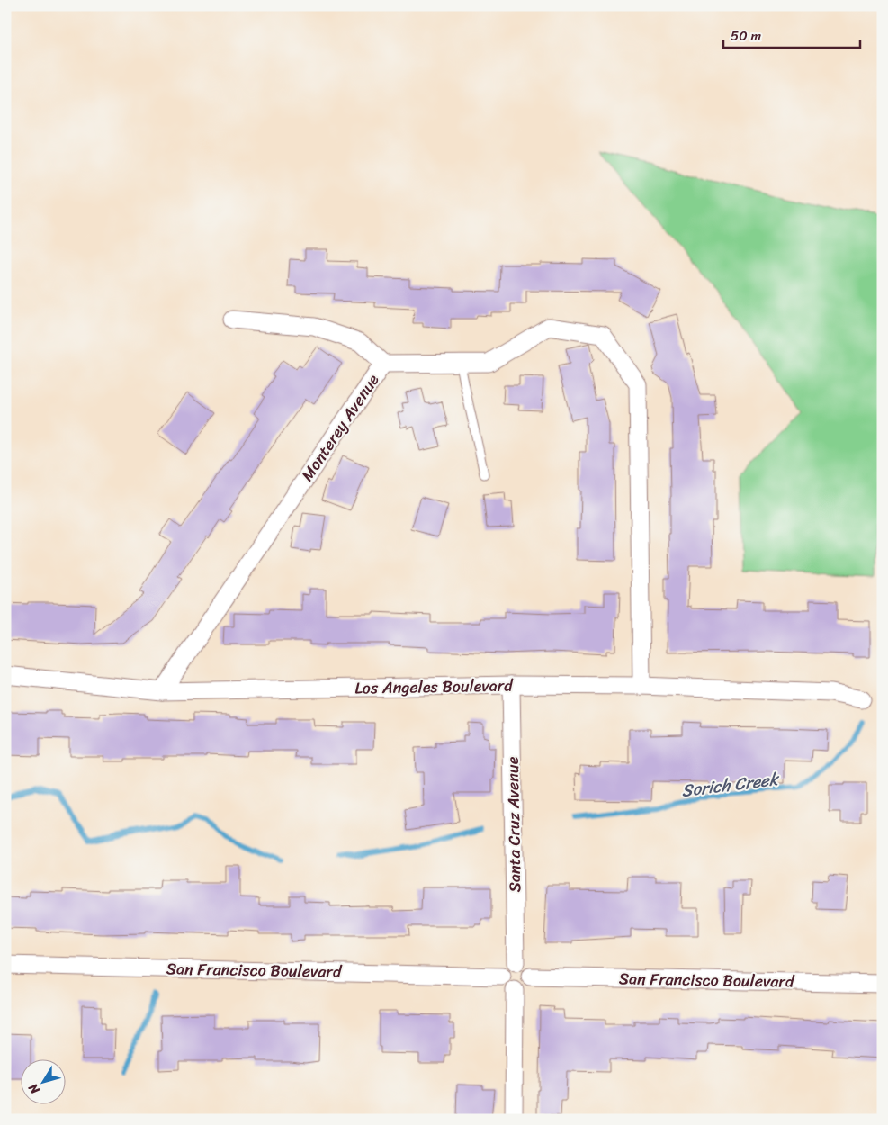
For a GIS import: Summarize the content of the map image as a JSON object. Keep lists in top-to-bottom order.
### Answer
{
  "streets": {
    "street": [
      "Monterey Avenue",
      "Los Angeles Boulevard",
      "Santa Cruz Avenue",
      "San Francisco Boulevard"
    ]
  },
  "crossings": [
    ["Monterey Avenue", "Los Angeles Boulevard"],
    ["Los Angeles Boulevard", "Santa Cruz Avenue"],
    ["Santa Cruz Avenue", "San Francisco Boulevard"]
  ],
  "water": ["Sorich Creek"],
  "scale_bar": "50 m",
  "north": "bottom left"
}
